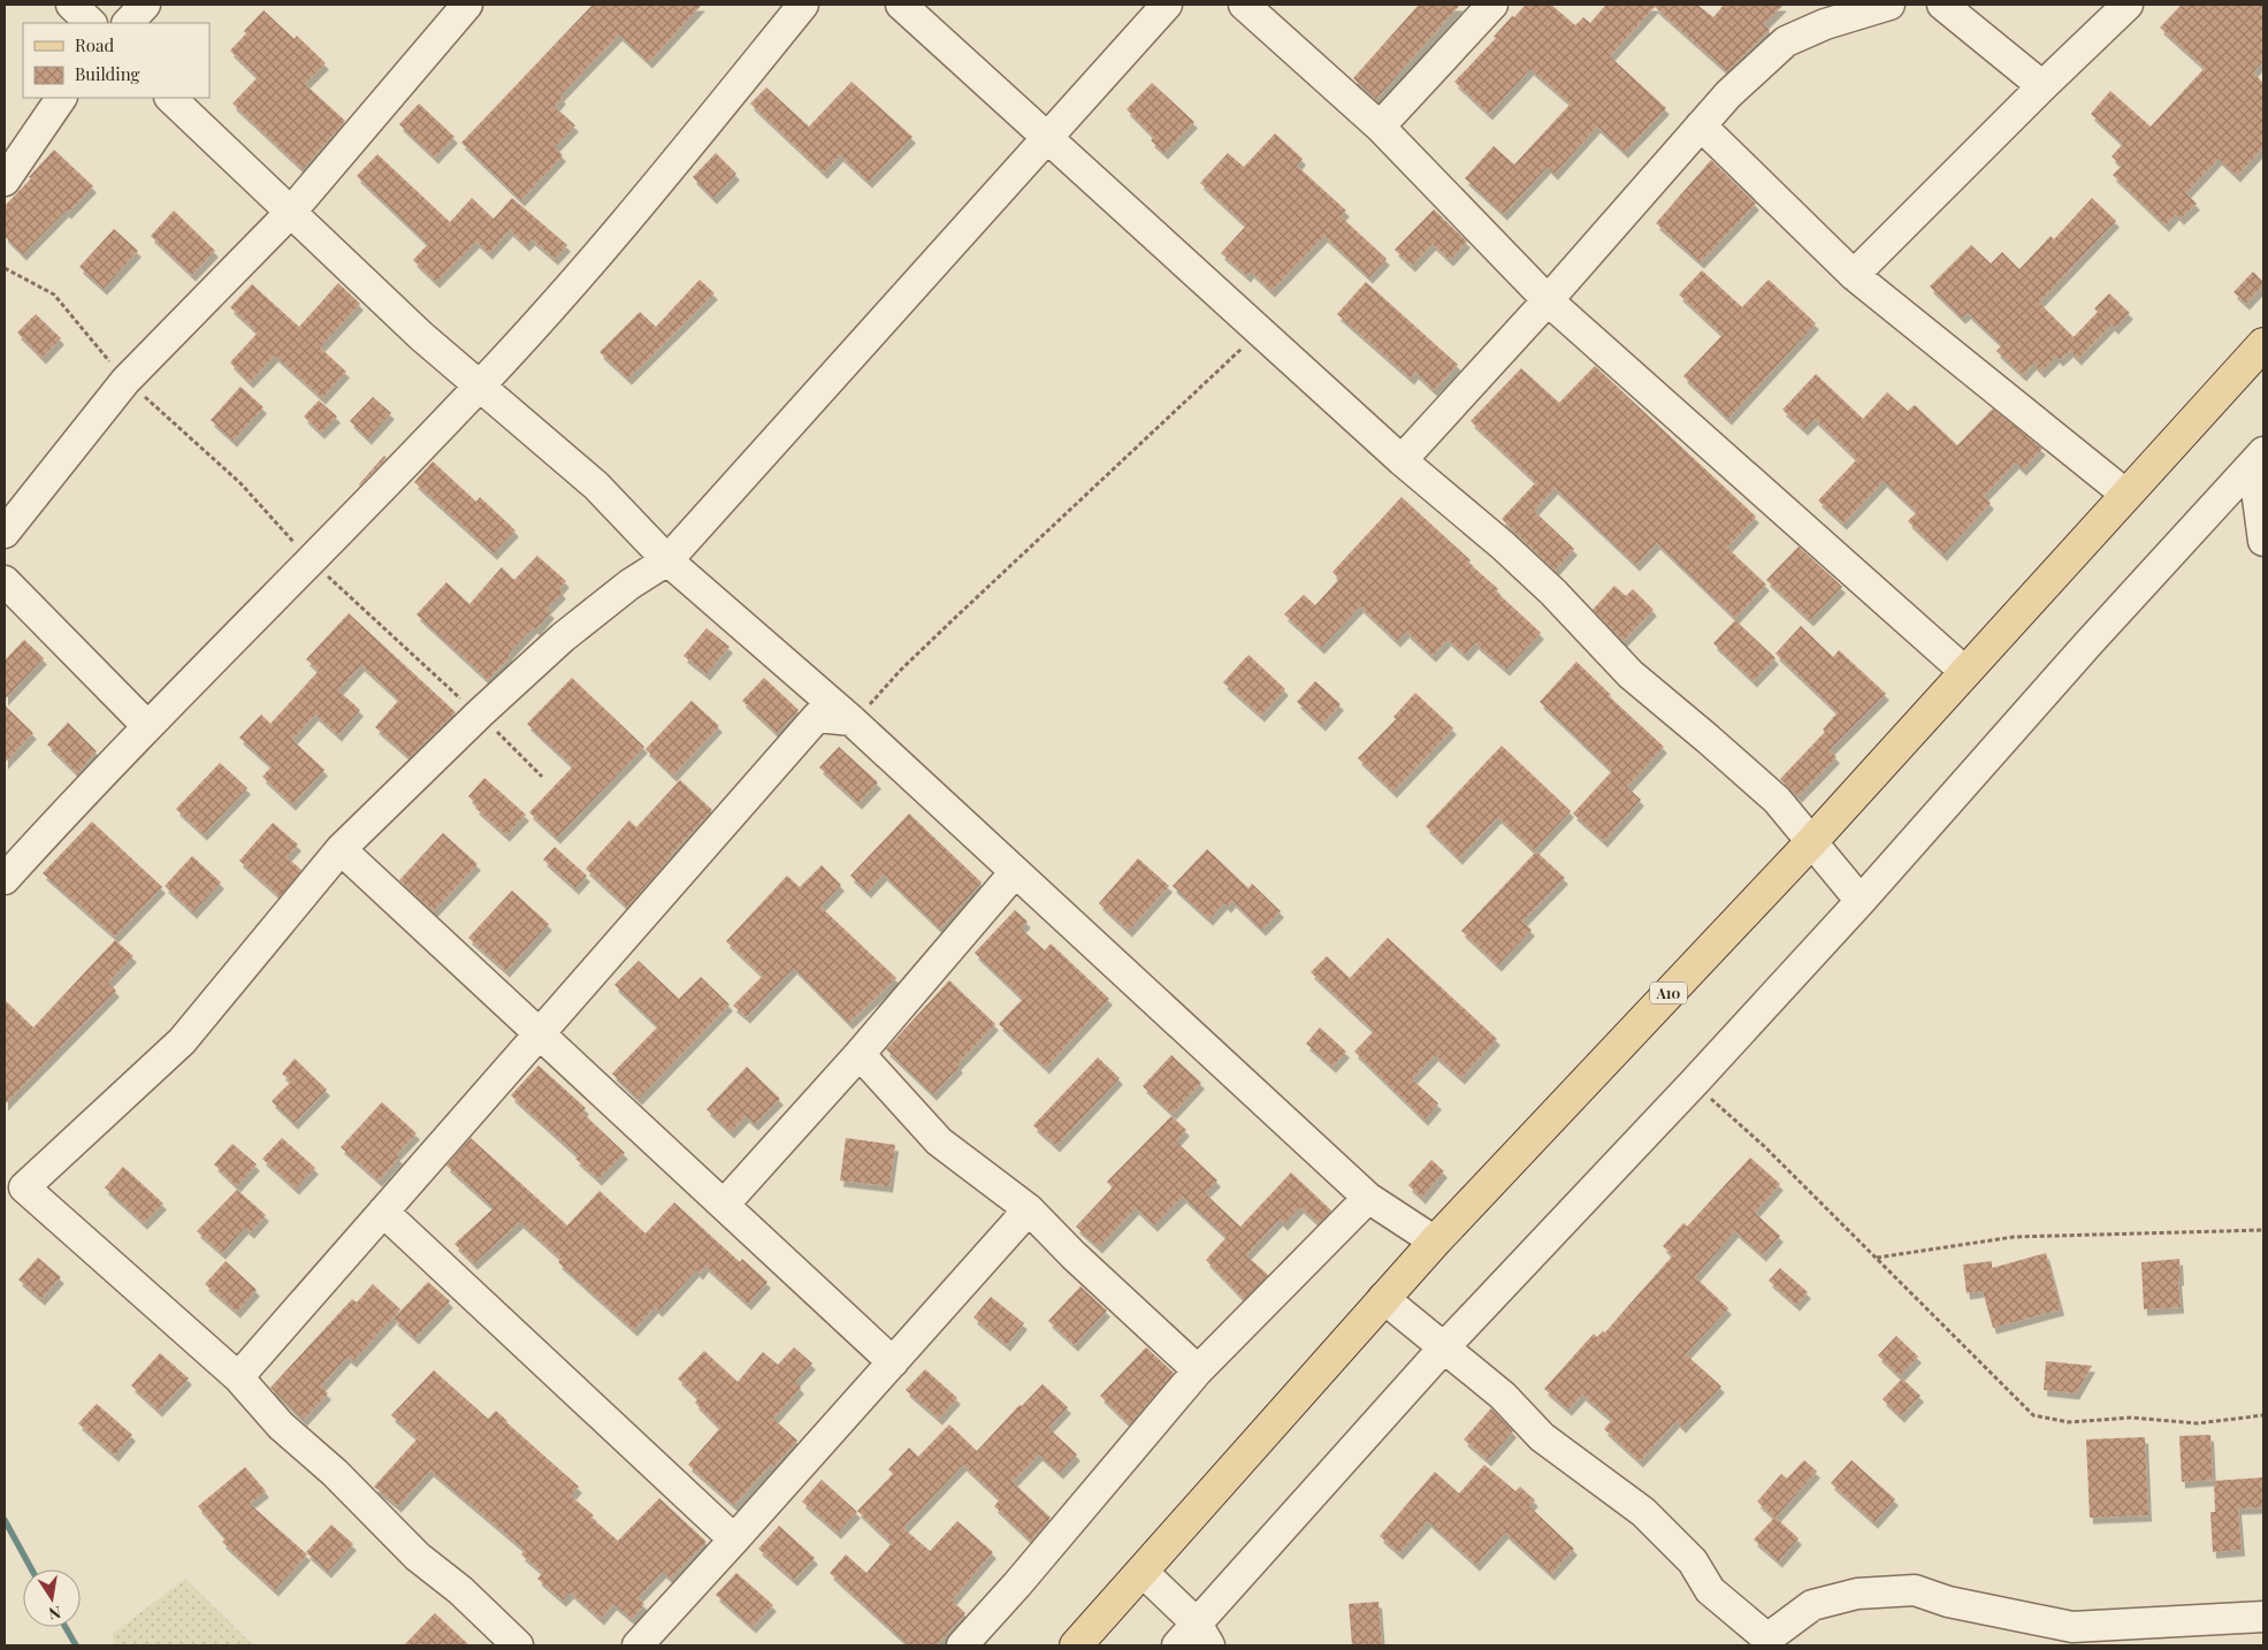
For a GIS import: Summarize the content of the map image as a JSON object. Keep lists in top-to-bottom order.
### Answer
{
  "streets": {
    "main road": ["A10"]
  },
  "legend": ["Road", "Building"],
  "north": "bottom"
}
